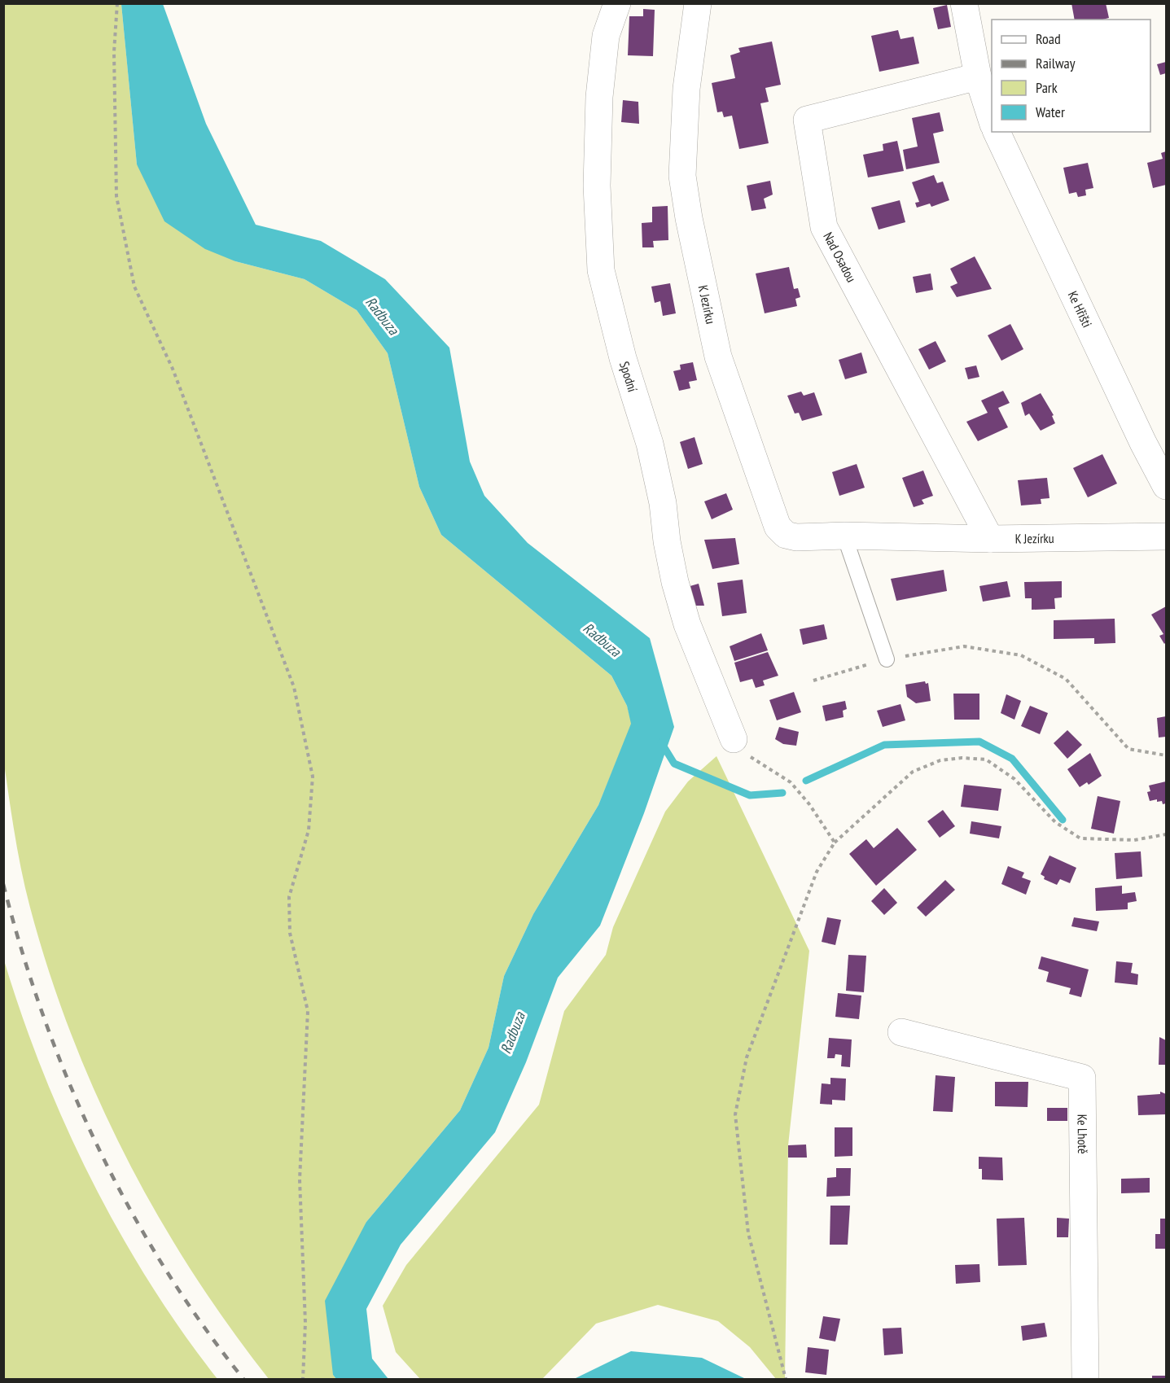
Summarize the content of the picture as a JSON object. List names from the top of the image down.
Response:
{
  "streets": {
    "street": [
      "Nad Osadou",
      "K Jezírku",
      "Ke Hřišti",
      "Spodní",
      "Ke Lhotě"
    ]
  },
  "crossings": [
    ["Nad Osadou", "K Jezírku"]
  ],
  "water": ["Radbuza"],
  "legend": [
    "Road",
    "Railway",
    "Park",
    "Water"
  ]
}
